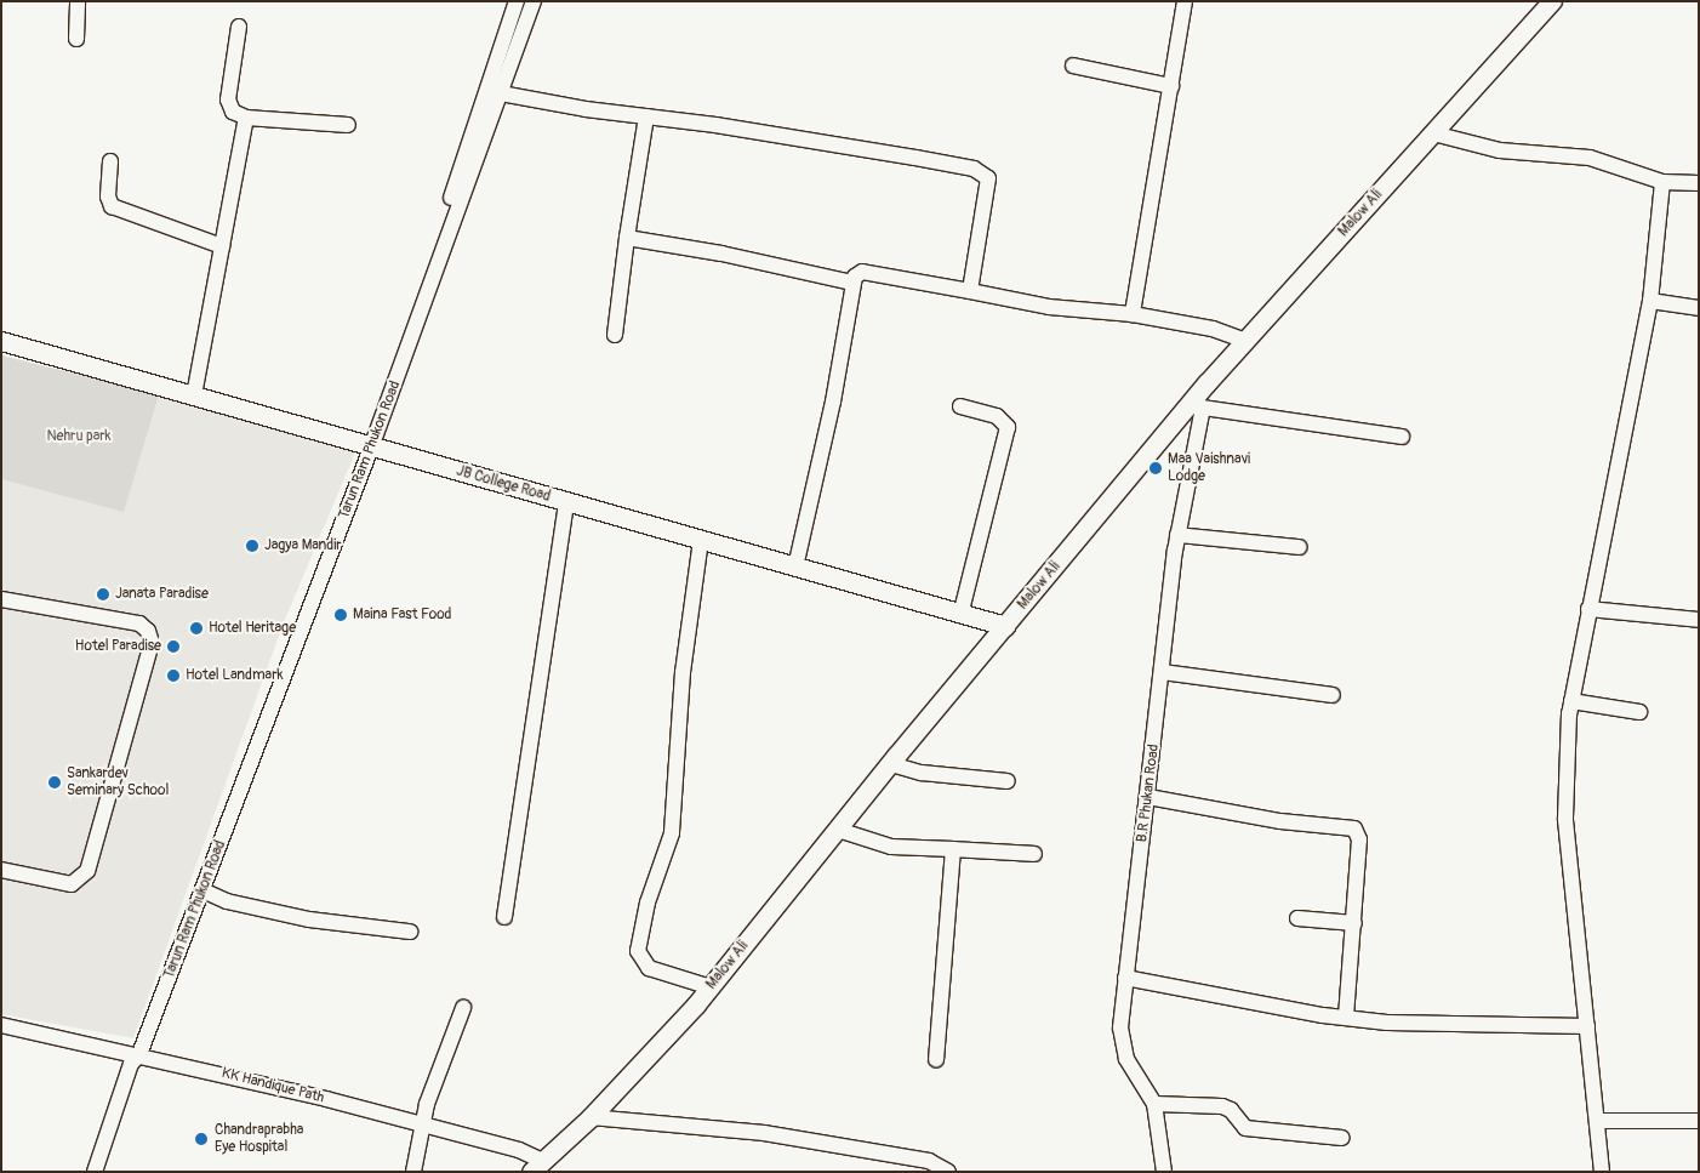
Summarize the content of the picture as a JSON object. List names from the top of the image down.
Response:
{
  "streets": {
    "street": [
      "Malow Ali",
      "Tarun Ram Phukon Road",
      "JB College Road",
      "B.R Phukan Road",
      "KK Handique Path"
    ]
  },
  "crossings": [
    ["Malow Ali", "JB College Road"],
    ["Malow Ali", "B.R Phukan Road"],
    ["Malow Ali", "KK Handique Path"],
    ["Tarun Ram Phukon Road", "JB College Road"],
    ["Tarun Ram Phukon Road", "KK Handique Path"]
  ],
  "parks": ["Nehru park"],
  "places": [
    "Maa Vaishnavi Lodge",
    "Jagya Mandir",
    "Janata Paradise",
    "Maina Fast Food",
    "Hotel Heritage",
    "Hotel Paradise",
    "Hotel Landmark",
    "Sankardev Seminary School",
    "Chandraprabha Eye Hospital"
  ]
}
